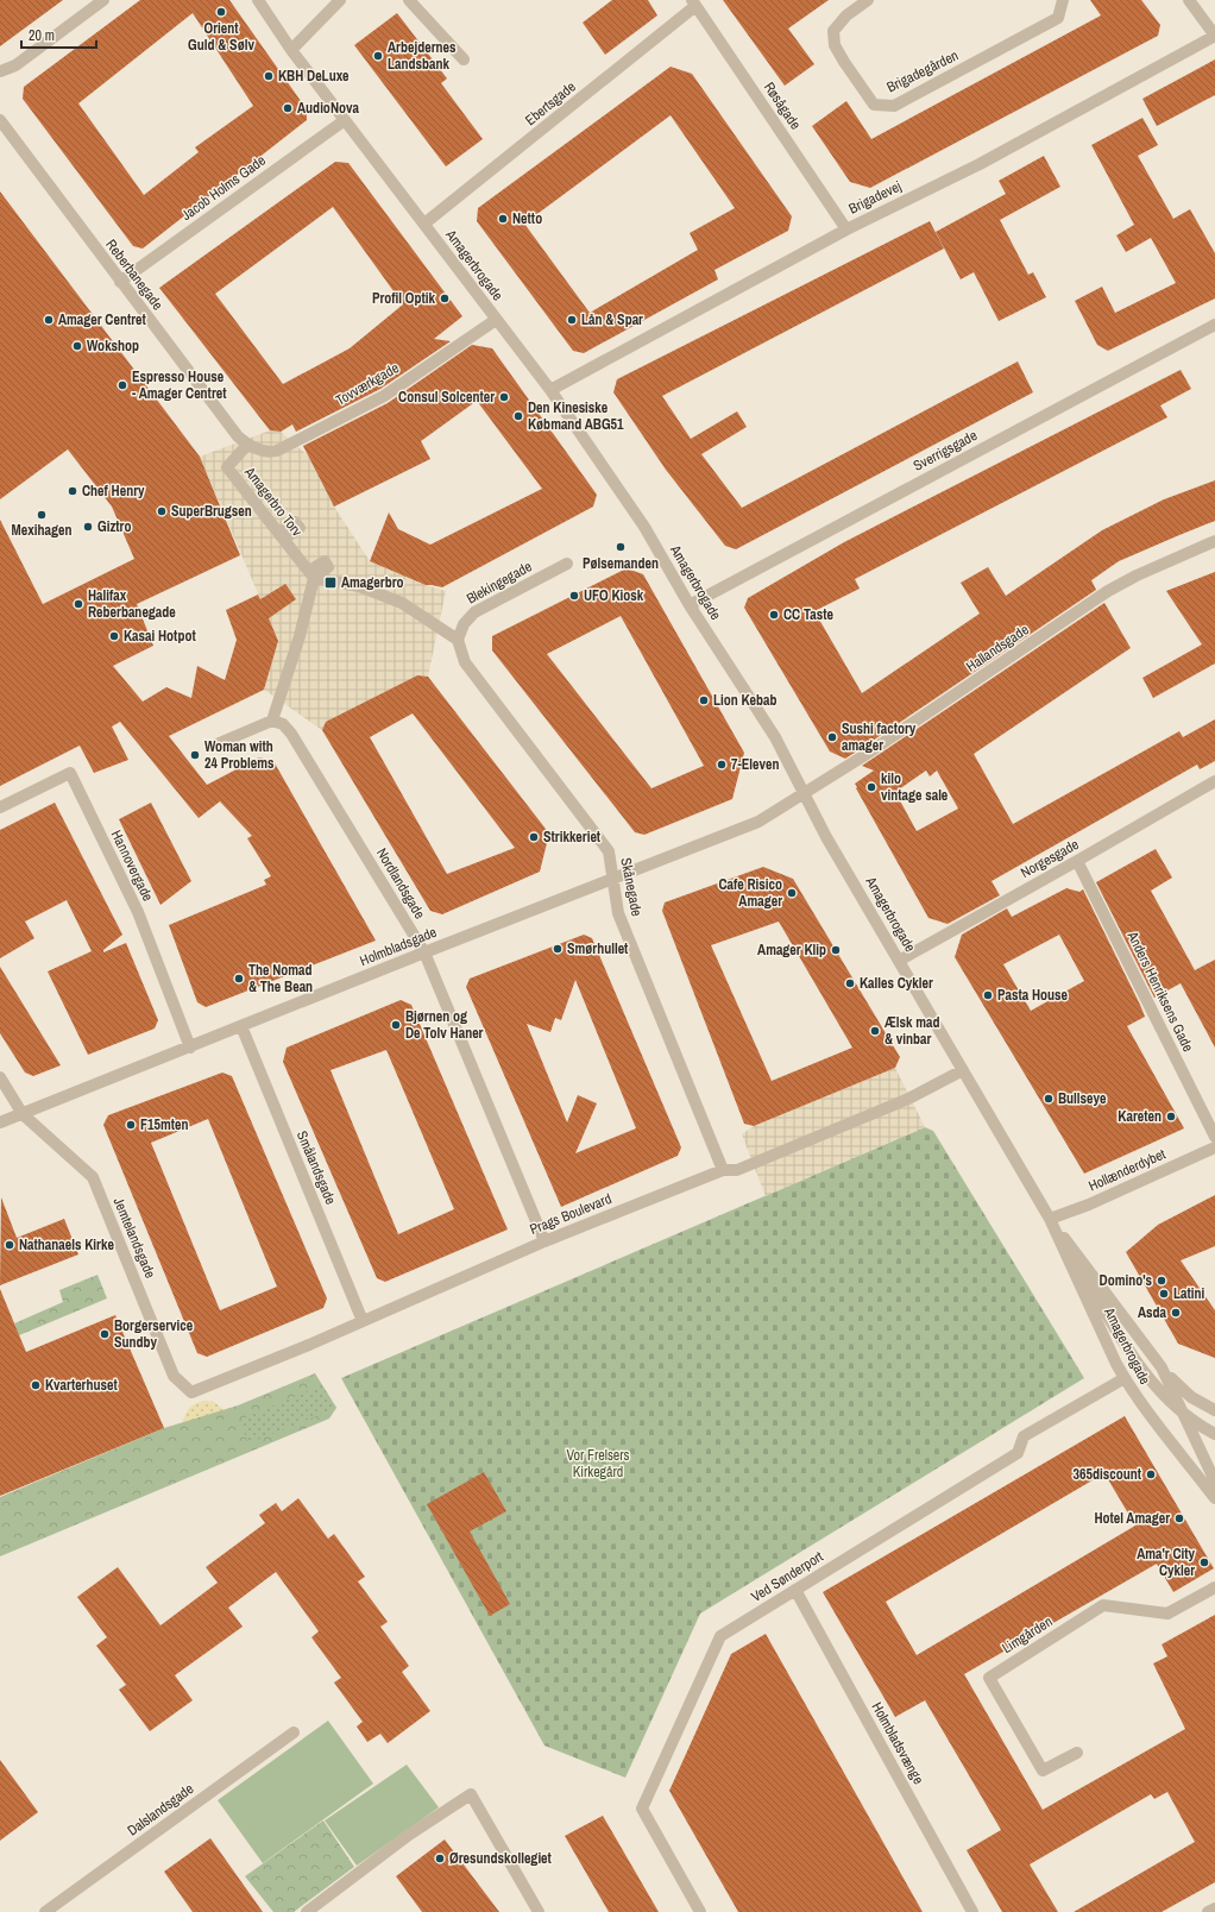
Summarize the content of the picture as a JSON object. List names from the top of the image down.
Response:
{
  "streets": {
    "street": [
      "Brigadegården",
      "Ebertsgade",
      "Røsågade",
      "Jacob Holms Gade",
      "Brigadevej",
      "Amagerbrogade",
      "Reberbanegade",
      "Tovværkgade",
      "Sverrigsgade",
      "Amagerbro Torv",
      "Blekingegade",
      "Hallandsgade",
      "Norgesgade",
      "Hannovergade",
      "Nordlandsgade",
      "Skånegade",
      "Holmbladsgade",
      "Anders Henriksens Gade",
      "Smålandsgade",
      "Hollænderdybet",
      "Prags Boulevard",
      "Jemtelandsgade",
      "Ved Sønderport",
      "Limgården",
      "Holmbladsvænge",
      "Dalslandsgade"
    ]
  },
  "crossings": [
    ["Ebertsgade", "Røsågade"],
    ["Ebertsgade", "Amagerbrogade"],
    ["Røsågade", "Brigadevej"],
    ["Jacob Holms Gade", "Amagerbrogade"],
    ["Jacob Holms Gade", "Reberbanegade"],
    ["Brigadevej", "Amagerbrogade"],
    ["Amagerbrogade", "Tovværkgade"],
    ["Amagerbrogade", "Sverrigsgade"],
    ["Amagerbrogade", "Hallandsgade"],
    ["Amagerbrogade", "Norgesgade"],
    ["Amagerbrogade", "Holmbladsgade"],
    ["Amagerbrogade", "Hollænderdybet"],
    ["Amagerbrogade", "Prags Boulevard"],
    ["Amagerbrogade", "Ved Sønderport"],
    ["Reberbanegade", "Tovværkgade"],
    ["Reberbanegade", "Amagerbro Torv"],
    ["Tovværkgade", "Amagerbro Torv"],
    ["Blekingegade", "Skånegade"],
    ["Hallandsgade", "Holmbladsgade"],
    ["Norgesgade", "Anders Henriksens Gade"],
    ["Hannovergade", "Holmbladsgade"],
    ["Nordlandsgade", "Holmbladsgade"],
    ["Nordlandsgade", "Prags Boulevard"],
    ["Skånegade", "Holmbladsgade"],
    ["Skånegade", "Prags Boulevard"],
    ["Holmbladsgade", "Smålandsgade"],
    ["Holmbladsgade", "Jemtelandsgade"],
    ["Smålandsgade", "Prags Boulevard"],
    ["Prags Boulevard", "Jemtelandsgade"],
    ["Ved Sønderport", "Holmbladsvænge"]
  ],
  "parks": ["Vor Frelsers Kirkegård"],
  "places": {
    "other": [
      "Orient Guld & Sølv",
      "Arbejdernes Landsbank",
      "KBH DeLuxe",
      "AudioNova",
      "Netto",
      "Profil Optik",
      "Amager Centret",
      "Lån & Spar",
      "Wokshop",
      "Espresso House - Amager Centret",
      "Consul Solcenter",
      "Den Kinesiske Købmand ABG51",
      "Chef Henry",
      "SuperBrugsen",
      "Mexihagen",
      "Giztro",
      "Pølsemanden",
      "UFO Kiosk",
      "Halifax Reberbanegade",
      "CC Taste",
      "Kasai Hotpot",
      "Lion Kebab",
      "Sushi factory amager",
      "Woman with 24 Problems",
      "7-Eleven",
      "kilo vintage sale",
      "Strikkeriet",
      "Cafe Risico Amager",
      "Smørhullet",
      "Amager Klip",
      "The Nomad & The Bean",
      "Kalles Cykler",
      "Pasta House",
      "Bjørnen og De Tolv Haner",
      "Ælsk mad & vinbar",
      "Bullseye",
      "Kareten",
      "F15mten",
      "Nathanaels Kirke",
      "Domino's",
      "Latini",
      "Asda",
      "Borgerservice Sundby",
      "Kvarterhuset",
      "365discount",
      "Hotel Amager",
      "Ama'r City Cykler",
      "Øresundskollegiet"
    ],
    "transit": ["Amagerbro"]
  },
  "scale_bar": "20 m"
}
